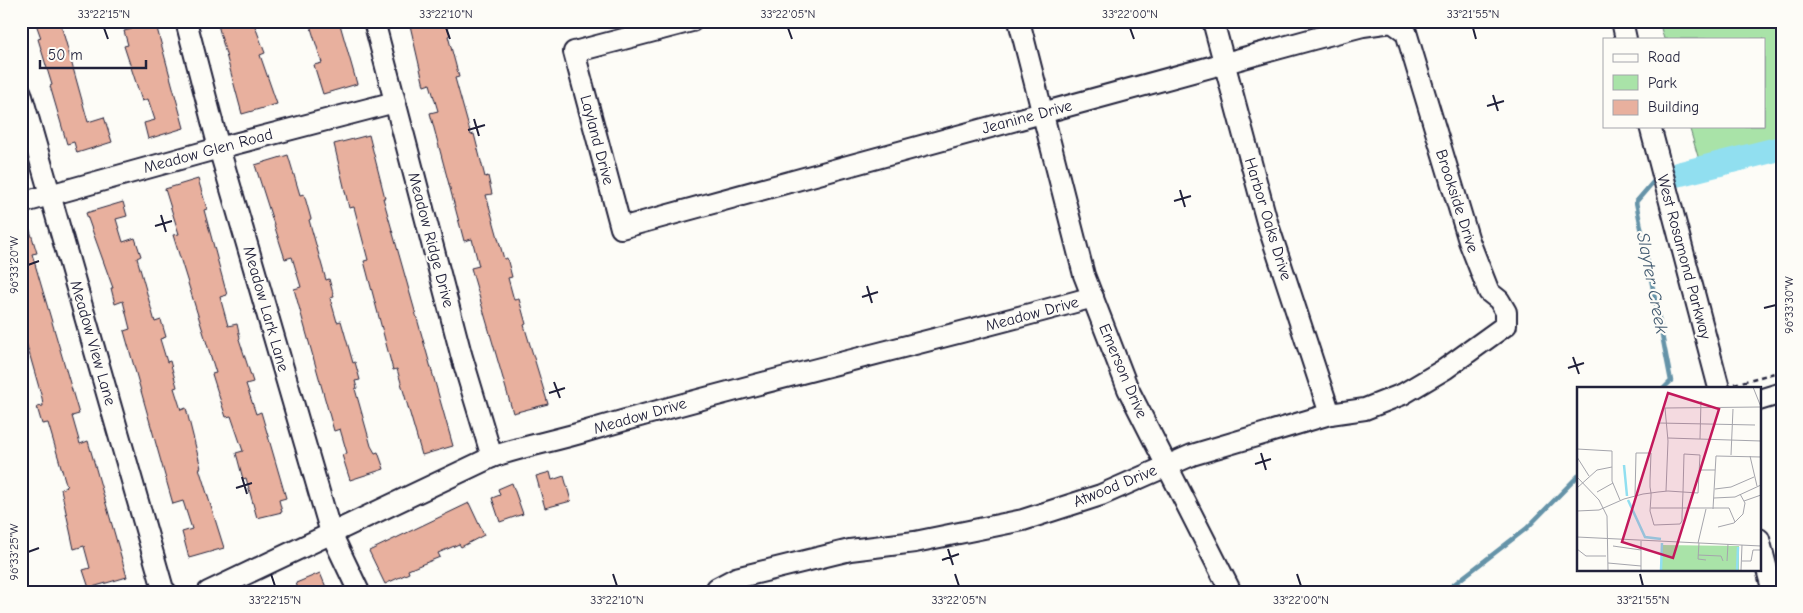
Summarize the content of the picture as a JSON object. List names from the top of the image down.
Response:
{
  "streets": {
    "street": [
      "Jeanine Drive",
      "Layland Drive",
      "Meadow Glen Road",
      "Brookside Drive",
      "Harbor Oaks Drive",
      "Meadow Ridge Drive",
      "West Rosamond Parkway",
      "Meadow Lark Lane",
      "Meadow Drive",
      "Meadow View Lane",
      "Emerson Drive",
      "Atwood Drive"
    ]
  },
  "crossings": [
    ["Jeanine Drive", "Layland Drive"],
    ["Jeanine Drive", "Brookside Drive"],
    ["Jeanine Drive", "Harbor Oaks Drive"],
    ["Jeanine Drive", "Emerson Drive"],
    ["Meadow Glen Road", "Meadow Ridge Drive"],
    ["Meadow Glen Road", "Meadow Lark Lane"],
    ["Meadow Glen Road", "Meadow View Lane"],
    ["Brookside Drive", "Atwood Drive"],
    ["Harbor Oaks Drive", "Atwood Drive"],
    ["Meadow Ridge Drive", "Meadow Drive"],
    ["Meadow Lark Lane", "Meadow Drive"],
    ["Meadow Drive", "Emerson Drive"],
    ["Emerson Drive", "Atwood Drive"]
  ],
  "water": ["Slayter Creek"],
  "legend": ["Road", "Park", "Building"],
  "scale_bar": "50 m",
  "coordinates": [
    "33°22'15\"N",
    "33°22'10\"N",
    "33°22'05\"N",
    "33°22'00\"N",
    "33°21'55\"N",
    "96°33'20\"W",
    "96°33'30\"W",
    "96°33'25\"W"
  ]
}
